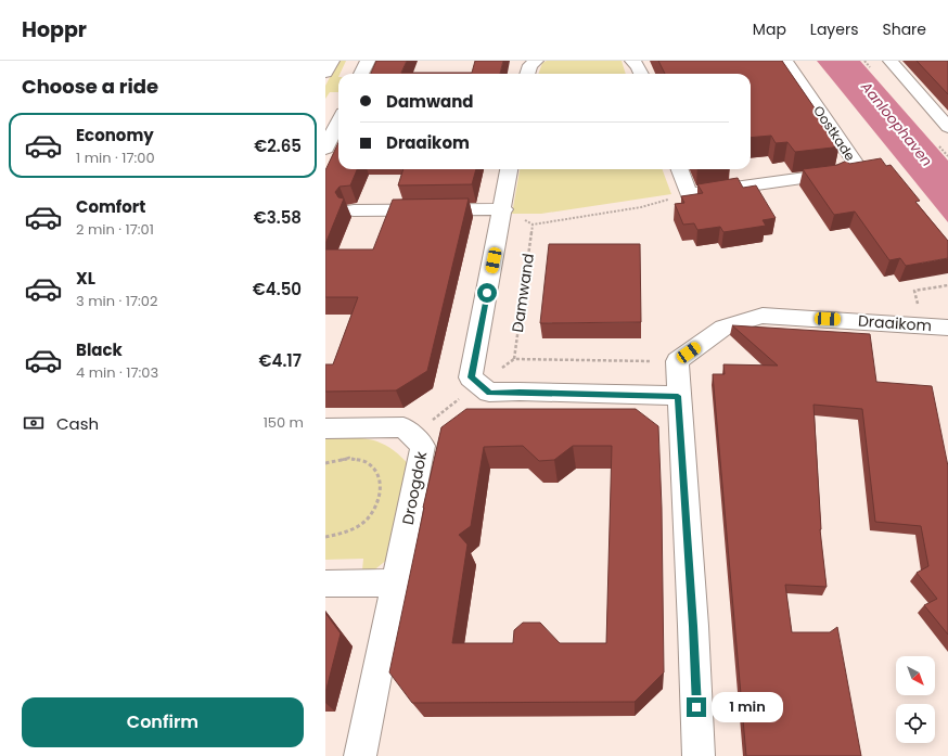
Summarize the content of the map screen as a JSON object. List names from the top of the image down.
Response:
{
  "streets": {
    "street": ["Oostkade", "Draaikom", "Droogdok"],
    "path": ["Damwand"]
  },
  "crossings": [
    ["Oostkade", "Damwand"],
    ["Damwand", "Draaikom"]
  ],
  "water": ["Aanloophaven"],
  "north": "bottom right",
  "page": {
    "header": "Hoppr",
    "nav": ["Map", "Layers", "Share"],
    "heading": "Choose a ride",
    "banner": ["Damwand", "Draaikom"],
    "list": [
      {
        "name": "Economy",
        "note": "1 min · 17:00",
        "value": "€2.65"
      },
      {
        "name": "Comfort",
        "note": "2 min · 17:01",
        "value": "€3.58"
      },
      {
        "name": "XL",
        "note": "3 min · 17:02",
        "value": "€4.50"
      },
      {
        "name": "Black",
        "note": "4 min · 17:03",
        "value": "€4.17"
      }
    ],
    "pay": ["Cash", "150 m"],
    "buttons": "Confirm",
    "bubble": "1 min"
  }
}
